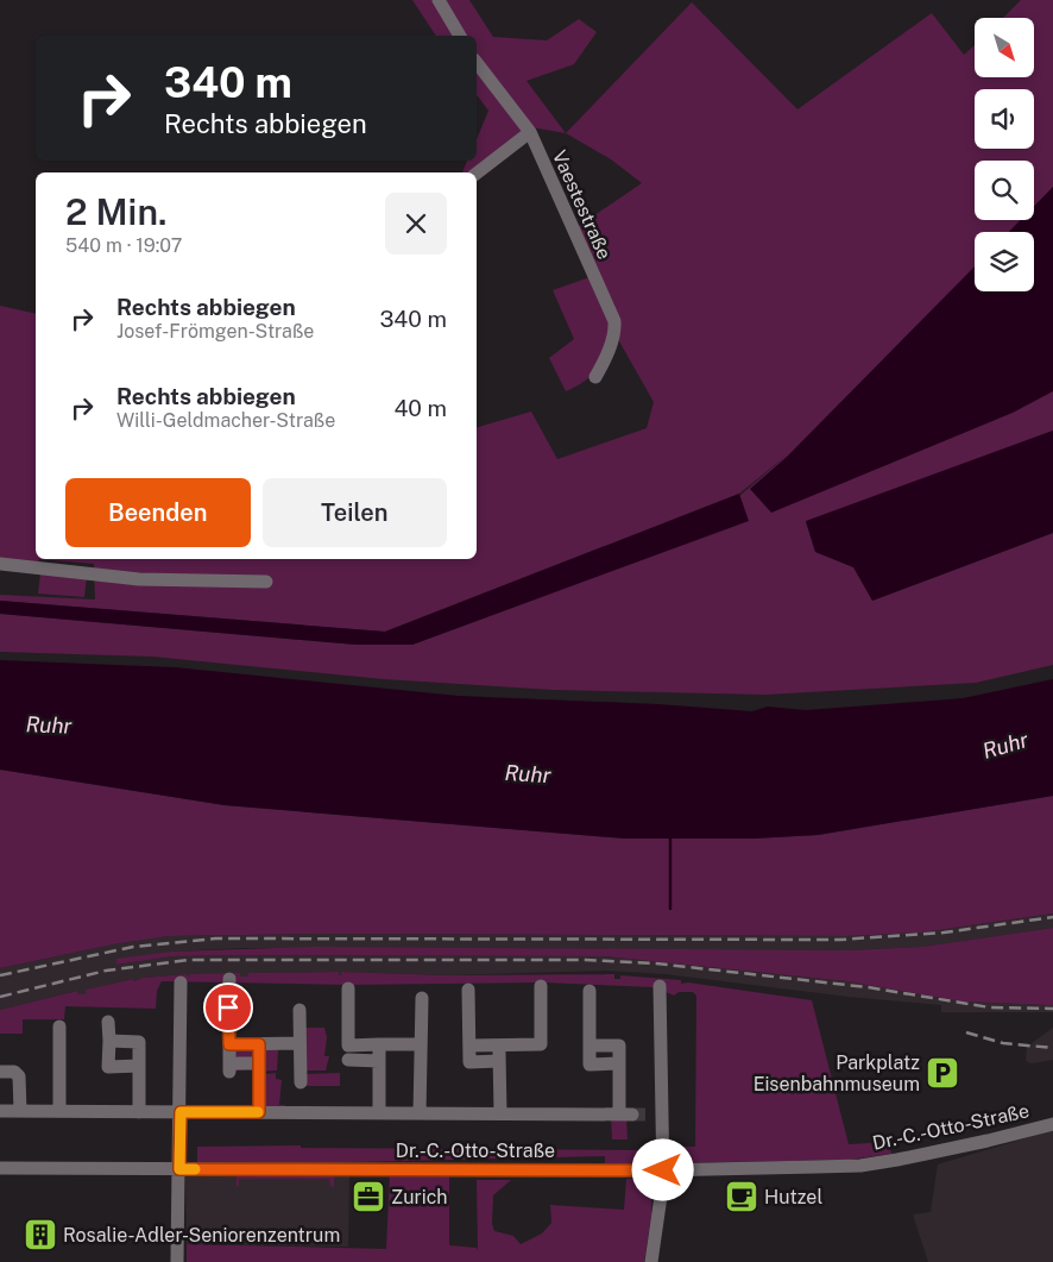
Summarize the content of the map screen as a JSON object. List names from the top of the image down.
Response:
{
  "streets": {
    "street": ["Vaestestraße", "Dr.-C.-Otto-Straße"]
  },
  "water": ["Ruhr"],
  "places": {
    "parking": ["Parkplatz Eisenbahnmuseum"],
    "office": ["Zurich"],
    "cafe": ["Hutzel"],
    "building": ["Rosalie-Adler-Seniorenzentrum"]
  },
  "north": "bottom right",
  "page": {
    "turn": ["340 m", "Rechts abbiegen"],
    "heading": ["2 Min.", "540 m · 19:07"],
    "list": [
      {
        "name": "Rechts abbiegen",
        "note": "Josef-Frömgen-Straße",
        "value": "340 m"
      },
      {
        "name": "Rechts abbiegen",
        "note": "Willi-Geldmacher-Straße",
        "value": "40 m"
      }
    ],
    "buttons": ["Beenden", "Teilen"]
  }
}
